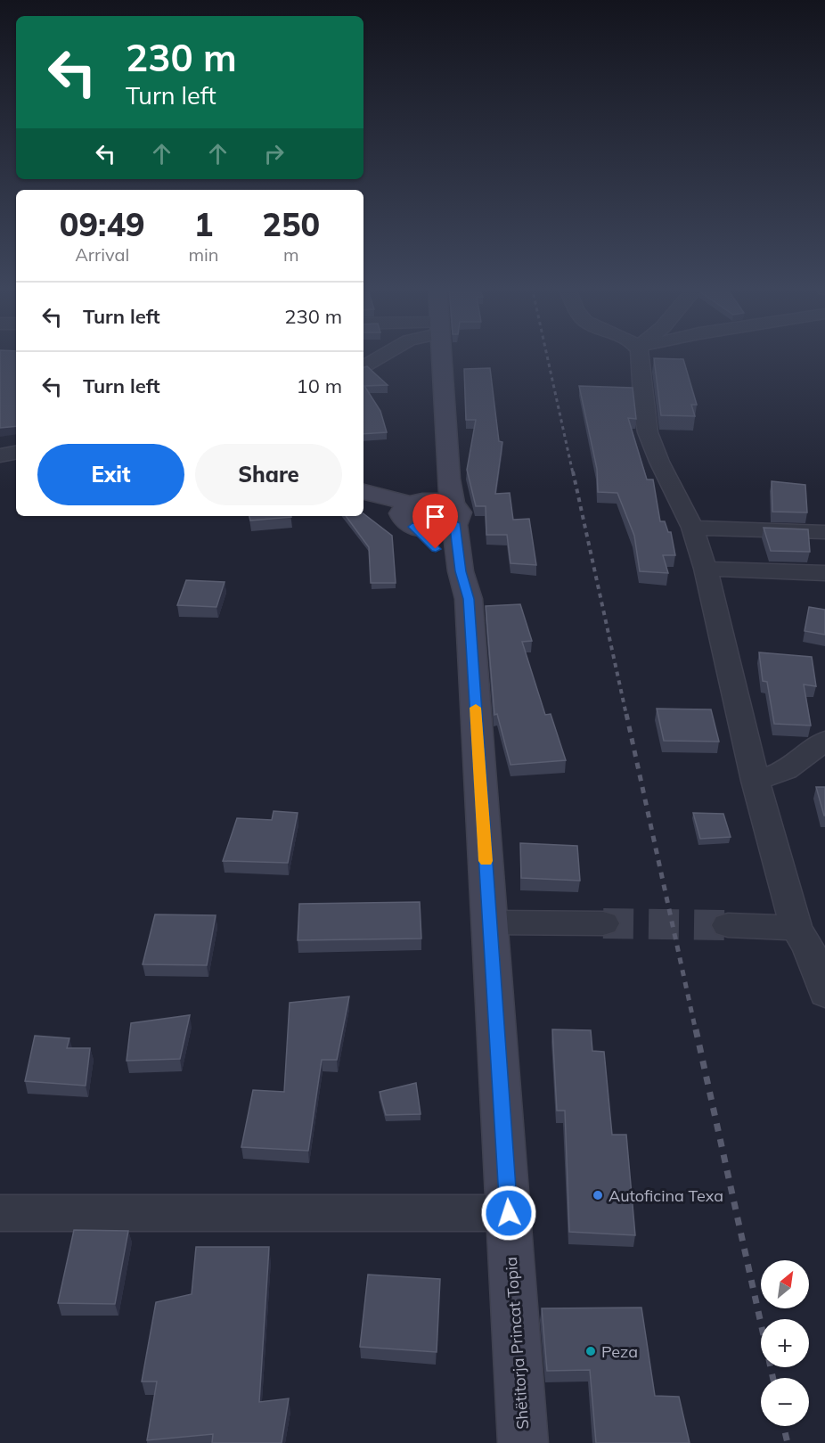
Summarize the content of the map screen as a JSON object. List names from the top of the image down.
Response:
{
  "streets": {
    "main road": ["Shëtitorja Princat Topia"]
  },
  "places": ["Autoficina Texa", "Peza"],
  "north": "top right",
  "page": {
    "turn": ["230 m", "Turn left"],
    "eta": [
      "09:49",
      "Arrival",
      "1",
      "min",
      "250",
      "m"
    ],
    "list": [
      {
        "name": "Turn left",
        "value": "230 m"
      },
      {
        "name": "Turn left",
        "value": "10 m"
      }
    ],
    "buttons": ["Exit", "Share"],
    "map_buttons": ["+", "−"]
  }
}
